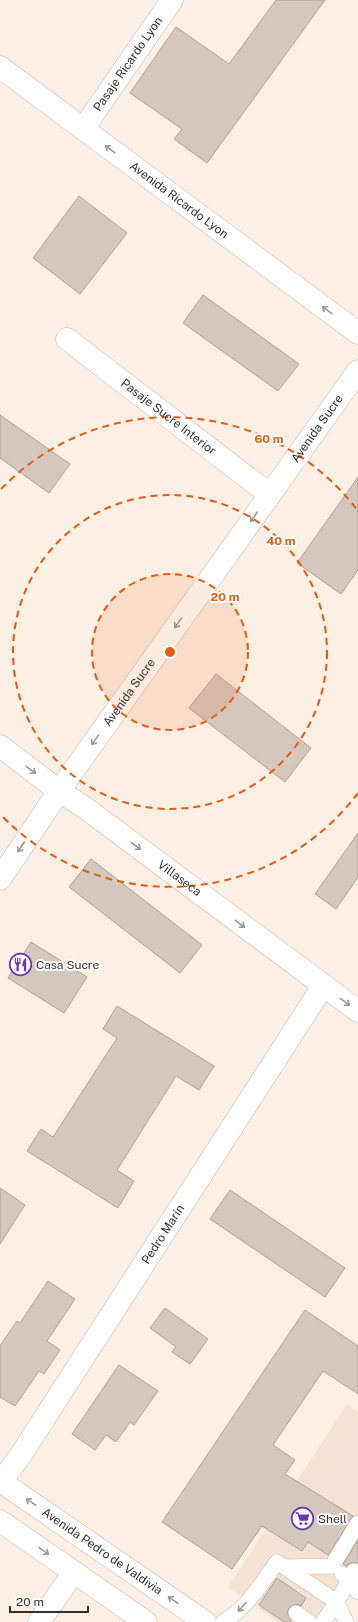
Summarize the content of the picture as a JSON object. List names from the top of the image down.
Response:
{
  "streets": {
    "street": [
      "Pasaje Ricardo Lyon",
      "Avenida Ricardo Lyon",
      "Pasaje Sucre Interior",
      "Avenida Sucre",
      "Villaseca",
      "Pedro Marín",
      "Avenida Pedro de Valdivia"
    ]
  },
  "crossings": [
    ["Pasaje Ricardo Lyon", "Avenida Ricardo Lyon"],
    ["Pasaje Sucre Interior", "Avenida Sucre"],
    ["Avenida Sucre", "Villaseca"],
    ["Villaseca", "Pedro Marín"],
    ["Pedro Marín", "Avenida Pedro de Valdivia"]
  ],
  "one_way": ["Avenida Ricardo Lyon", "Avenida Sucre", "Villaseca"],
  "places": {
    "restaurant": ["Casa Sucre"],
    "supermarket": ["Shell"]
  },
  "scale_bar": "20 m",
  "rings": ["60 m", "40 m", "20 m"]
}
